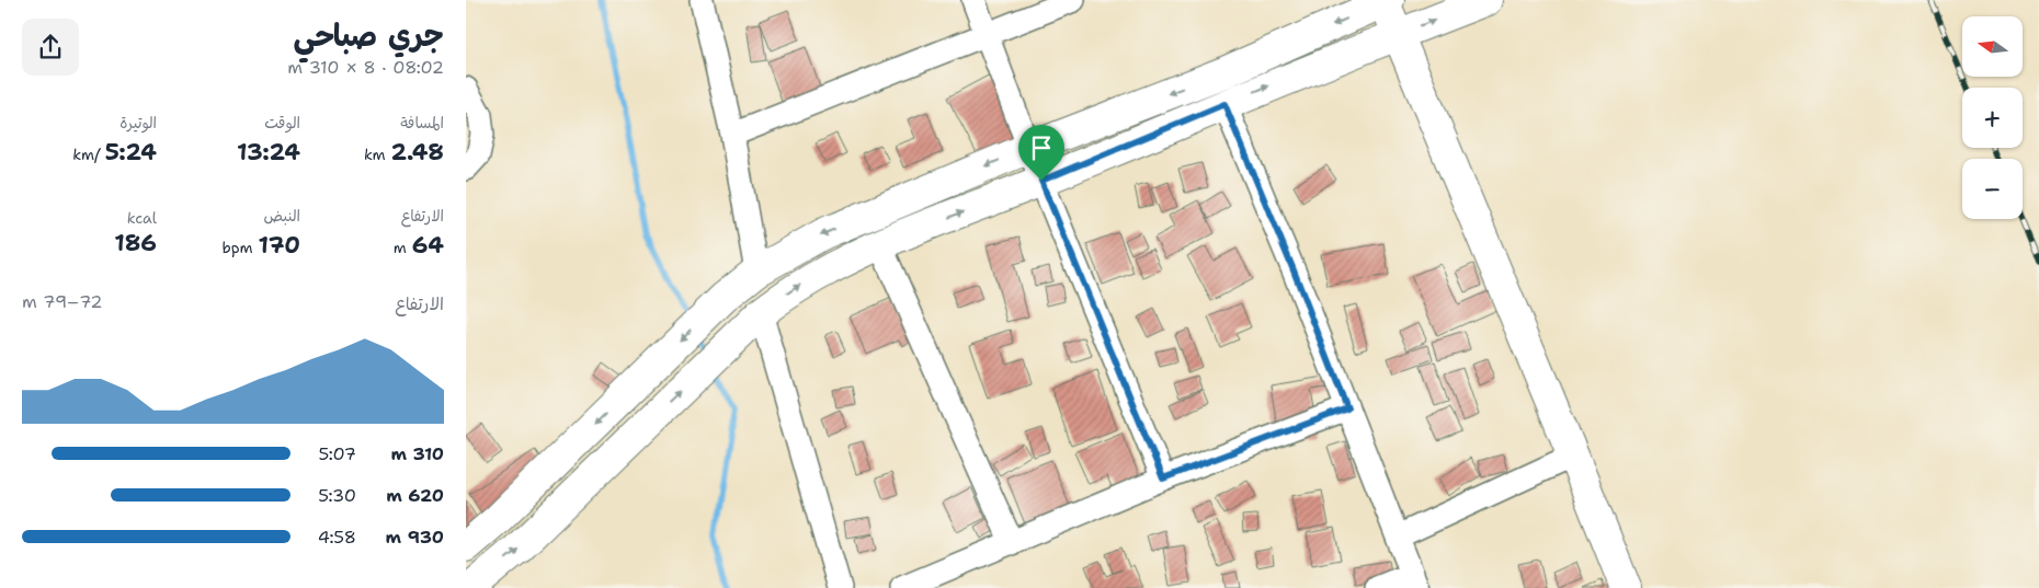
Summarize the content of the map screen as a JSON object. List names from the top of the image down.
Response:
{
  "north": "left",
  "page": {
    "heading": ["جري صباحي", "08:02 · 8 × 310 m"],
    "map_buttons": ["+", "−"],
    "stats": [
      ["المسافة", "2.48 km"],
      ["الوقت", "13:24"],
      ["الوتيرة", "5:24 /km"],
      ["الارتفاع", "64 m"],
      ["النبض", "170 bpm"],
      ["kcal", "186"]
    ],
    "chart": ["الارتفاع", "72–79 m"],
    "list": [
      {
        "name": "310 m",
        "note": "5:07"
      },
      {
        "name": "620 m",
        "note": "5:30"
      },
      {
        "name": "930 m",
        "note": "4:58"
      }
    ]
  }
}
